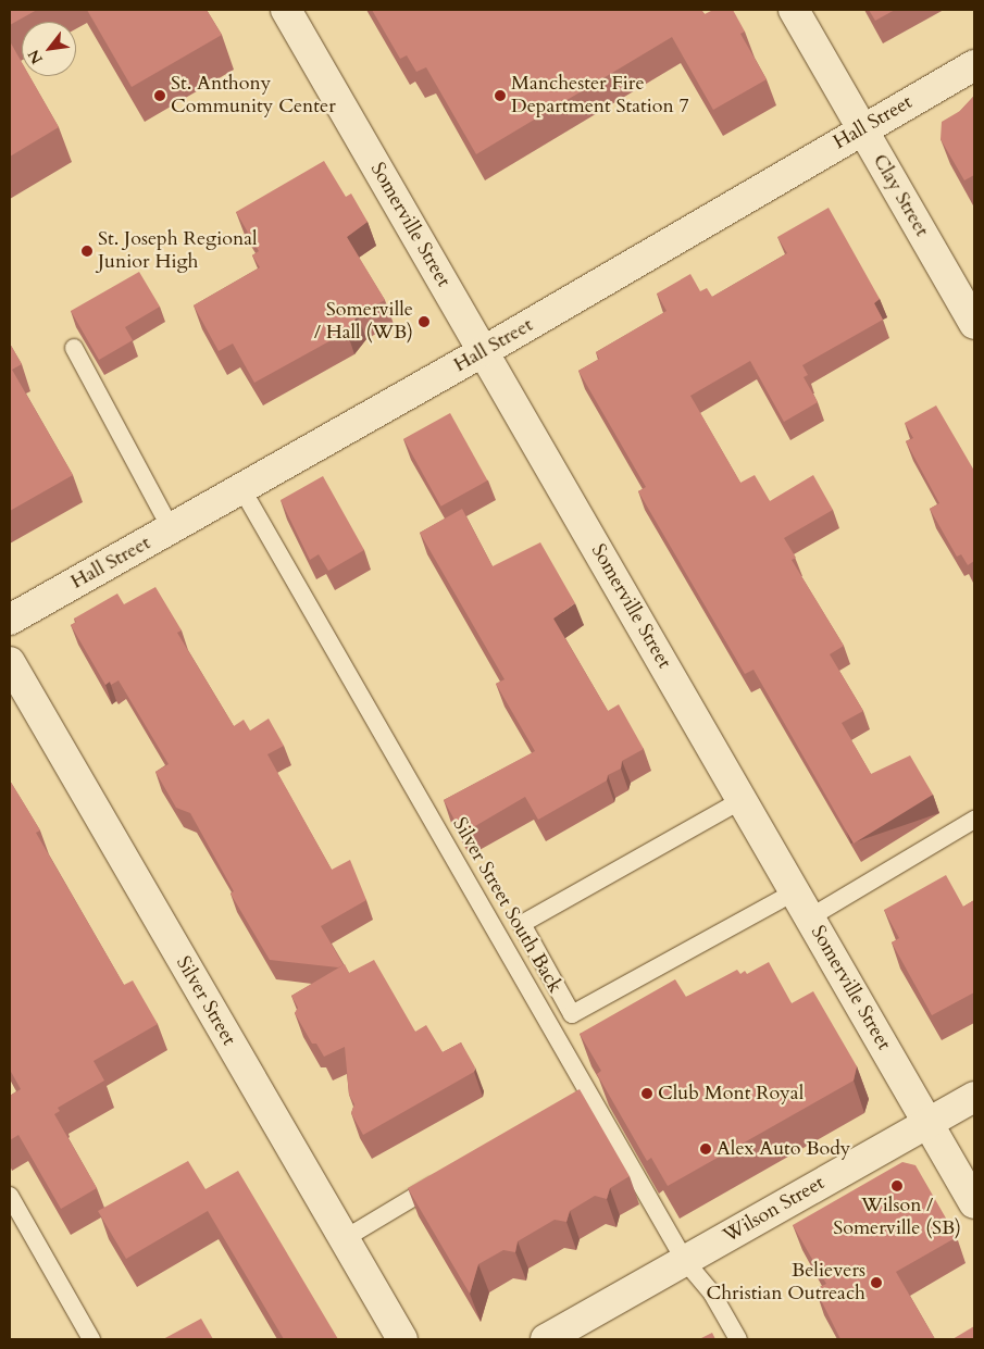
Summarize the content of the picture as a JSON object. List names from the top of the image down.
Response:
{
  "streets": {
    "street": [
      "Hall Street",
      "Clay Street",
      "Somerville Street",
      "Silver Street",
      "Wilson Street"
    ],
    "lane": ["Silver Street South Back"]
  },
  "crossings": [
    ["Hall Street", "Clay Street"],
    ["Hall Street", "Somerville Street"],
    ["Hall Street", "Silver Street South Back"],
    ["Somerville Street", "Wilson Street"],
    ["Silver Street South Back", "Wilson Street"]
  ],
  "places": [
    "St. Anthony Community Center",
    "Manchester Fire Department Station 7",
    "St. Joseph Regional Junior High",
    "Somerville / Hall (WB)",
    "Club Mont Royal",
    "Alex Auto Body",
    "Wilson / Somerville (SB)",
    "Believers Christian Outreach"
  ],
  "north": "bottom left"
}
